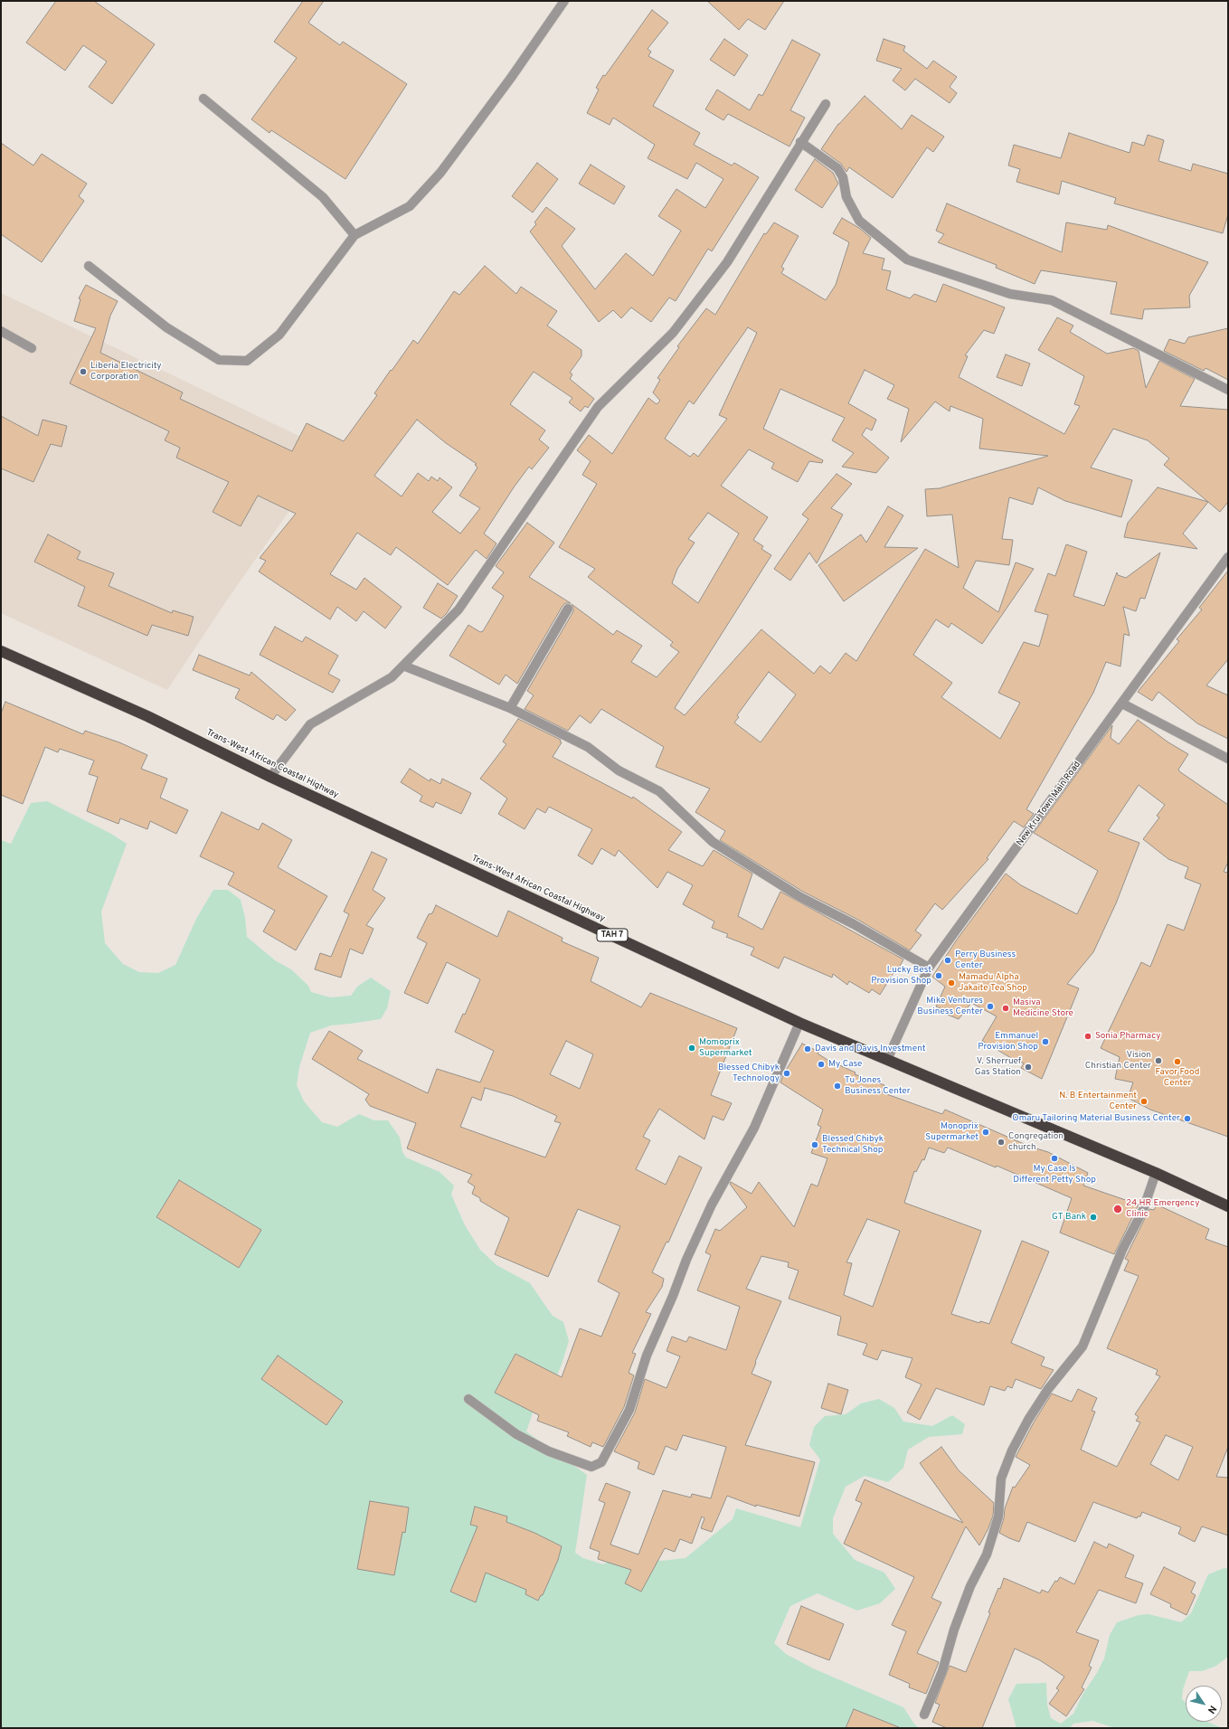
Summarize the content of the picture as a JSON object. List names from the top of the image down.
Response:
{
  "streets": {
    "highway": ["Trans-West African Coastal Highway", "TAH 7"],
    "street": ["New Kru Town Main Road"]
  },
  "crossings": [
    ["Trans-West African Coastal Highway", "New Kru Town Main Road"]
  ],
  "places": [
    "Liberia Electricity Corporation",
    "Perry Business Center",
    "Lucky Best Provision Shop",
    "Mamadu Alpha Jakaite Tea Shop",
    "Mike Ventures Business Center",
    "Masiva Medicine Store",
    "Sonia Pharmacy",
    "Emmanuel Provision Shop",
    "Momoprix Supermarket",
    "Davis and Davis Investment",
    "Vision Christian Center",
    "Favor Food Center",
    "My Case",
    "V. Sherruef Gas Station",
    "Blessed Chibyk Technology",
    "Tu Jones Business Center",
    "N. B Entertainment Center",
    "Omaru Tailoring Material Business Center",
    "Monoprix Supermarket",
    "Congregation church",
    "Blessed Chibyk Technical Shop",
    "My Case Is Different Petty Shop",
    "24 HR Emergency Clinic",
    "GT Bank"
  ],
  "north": "bottom right"
}
